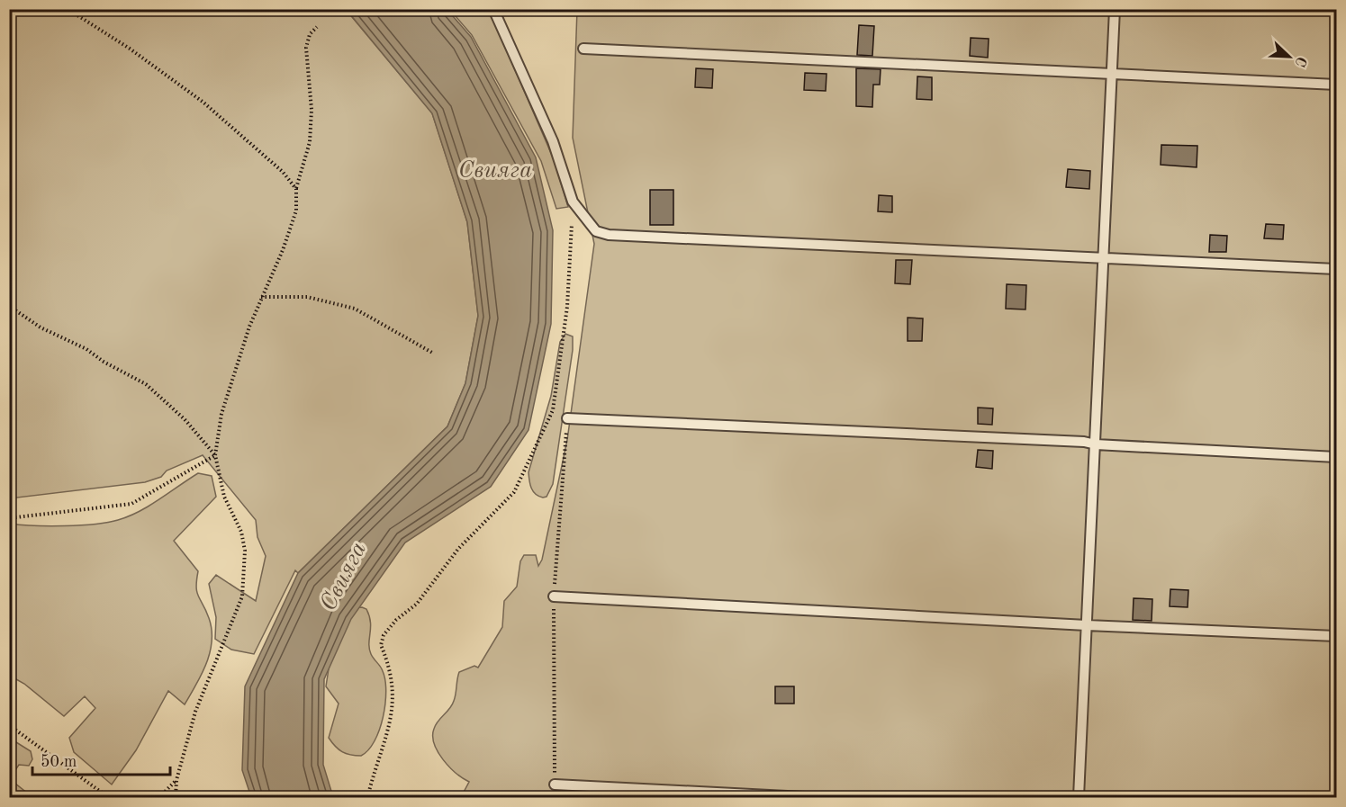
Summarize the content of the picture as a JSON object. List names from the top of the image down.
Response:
{
  "water": ["Свияга"],
  "scale_bar": "50 m",
  "north": "bottom right"
}
